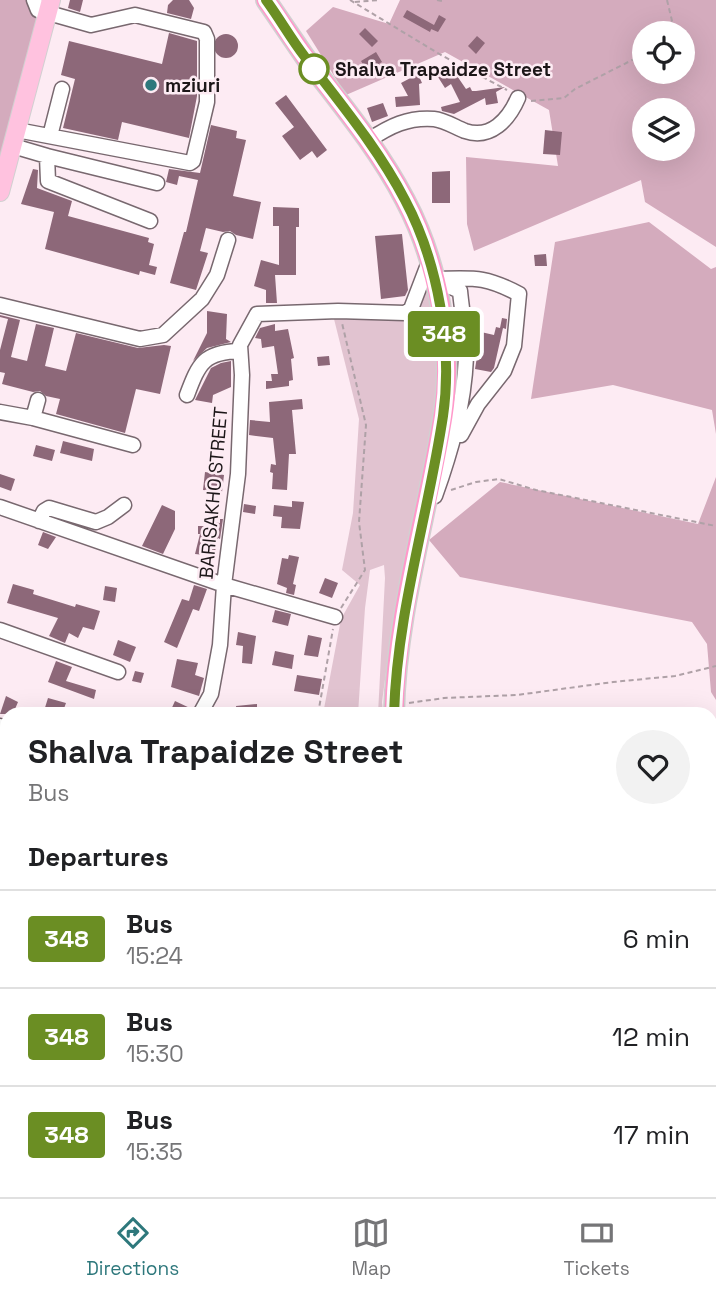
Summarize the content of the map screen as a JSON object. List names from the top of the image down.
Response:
{
  "streets": {
    "street": ["BARISAKHO STREET"]
  },
  "places": ["Shalva Trapaidze Street", "mziuri"],
  "lines": ["bus line 348"],
  "page": {
    "on_map": "348",
    "heading": [
      ["Shalva Trapaidze Street", "Bus"],
      "Departures"
    ],
    "list": [
      {
        "mark": "348",
        "name": "Bus",
        "note": "15:24",
        "value": "6 min"
      },
      {
        "mark": "348",
        "name": "Bus",
        "note": "15:30",
        "value": "12 min"
      },
      {
        "mark": "348",
        "name": "Bus",
        "note": "15:35",
        "value": "17 min"
      }
    ],
    "tabs": ["Directions", "Map", "Tickets"]
  }
}
